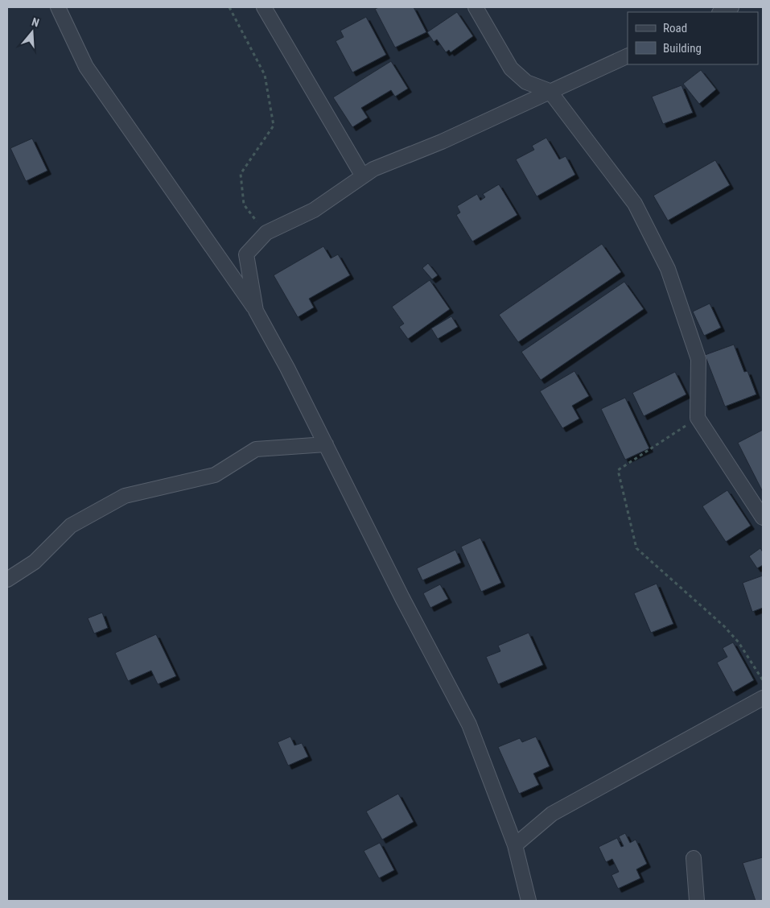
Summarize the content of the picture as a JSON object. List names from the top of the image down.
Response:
{
  "legend": ["Road", "Building"],
  "north": "top"
}
